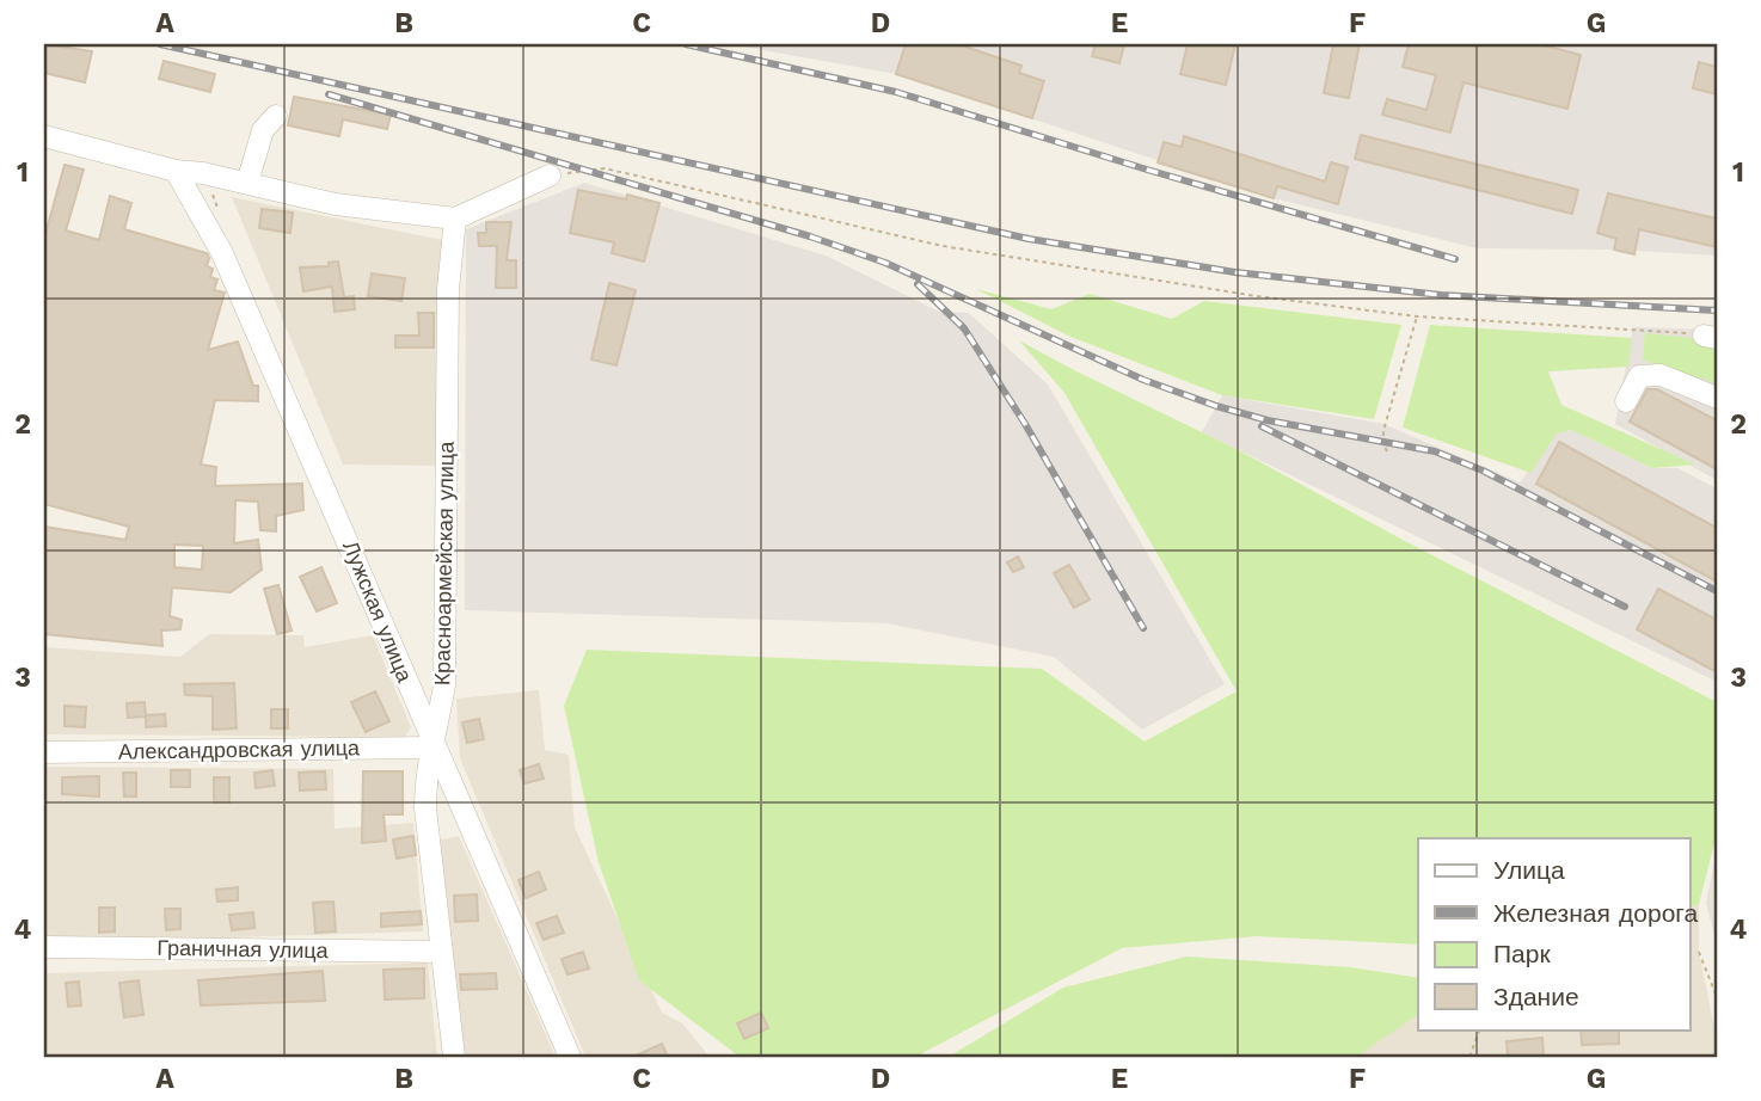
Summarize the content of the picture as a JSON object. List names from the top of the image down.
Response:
{
  "streets": {
    "street": [
      "Красноармейская улица",
      "Лужская улица",
      "Александровская улица",
      "Граничная улица"
    ]
  },
  "crossings": [
    ["Красноармейская улица", "Лужская улица"],
    ["Красноармейская улица", "Александровская улица"],
    ["Красноармейская улица", "Граничная улица"],
    ["Лужская улица", "Александровская улица"]
  ],
  "legend": [
    "Улица",
    "Железная дорога",
    "Парк",
    "Здание"
  ],
  "grid": {
    "columns": [
      "A",
      "B",
      "C",
      "D",
      "E",
      "F",
      "G"
    ],
    "rows": [
      "1",
      "2",
      "3",
      "4"
    ]
  }
}
